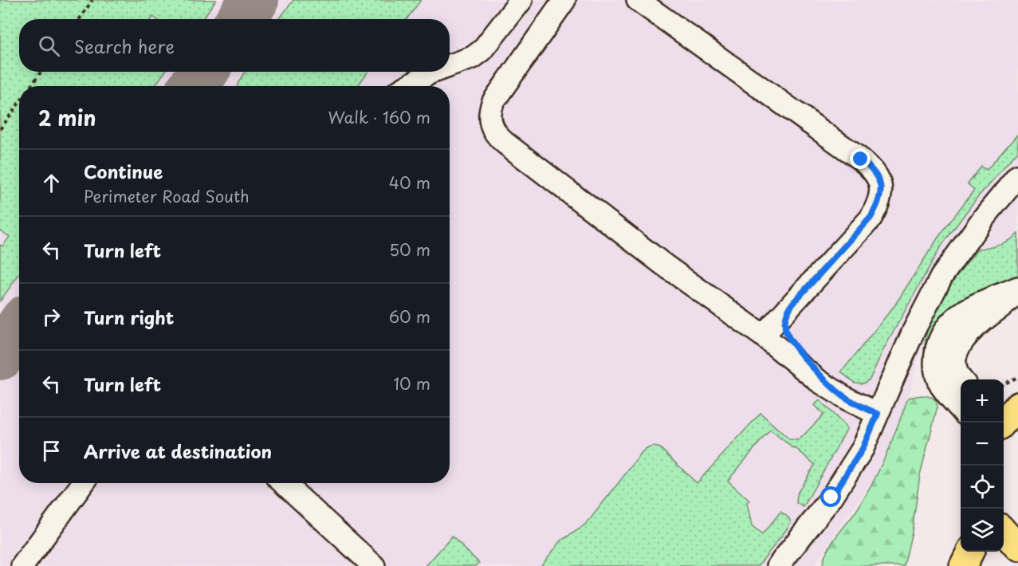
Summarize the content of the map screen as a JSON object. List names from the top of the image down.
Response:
{
  "page": {
    "search": "Search here",
    "heading": ["2 min", "Walk · 160 m"],
    "list": [
      ["Continue", "Perimeter Road South", "40 m"],
      ["Turn left", "50 m"],
      ["Turn right", "60 m"],
      ["Turn left", "10 m"],
      "Arrive at destination"
    ],
    "map_buttons": ["+", "−"]
  }
}
